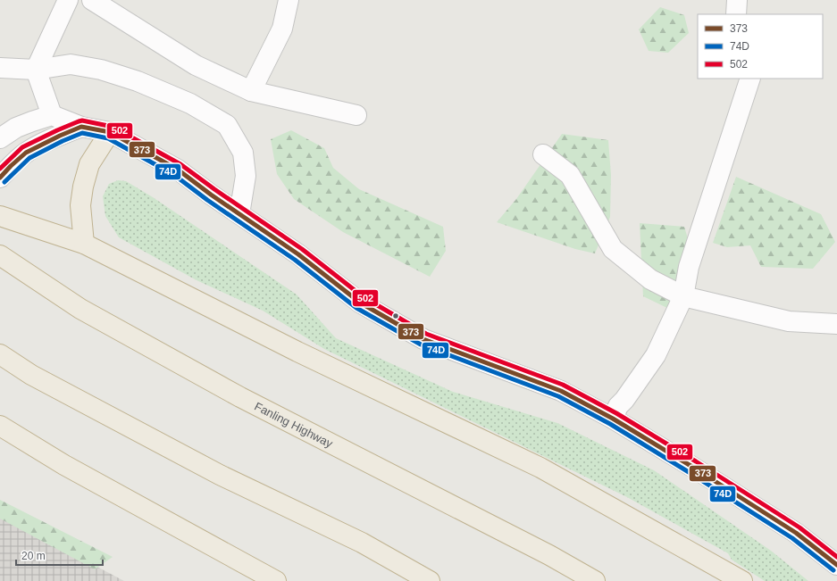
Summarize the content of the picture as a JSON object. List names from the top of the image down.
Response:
{
  "streets": {
    "highway": ["Fanling Highway"]
  },
  "lines": ["transit line 502", "transit line 373", "transit line 74D"],
  "legend": ["373", "74D", "502"],
  "scale_bar": "20 m"
}
